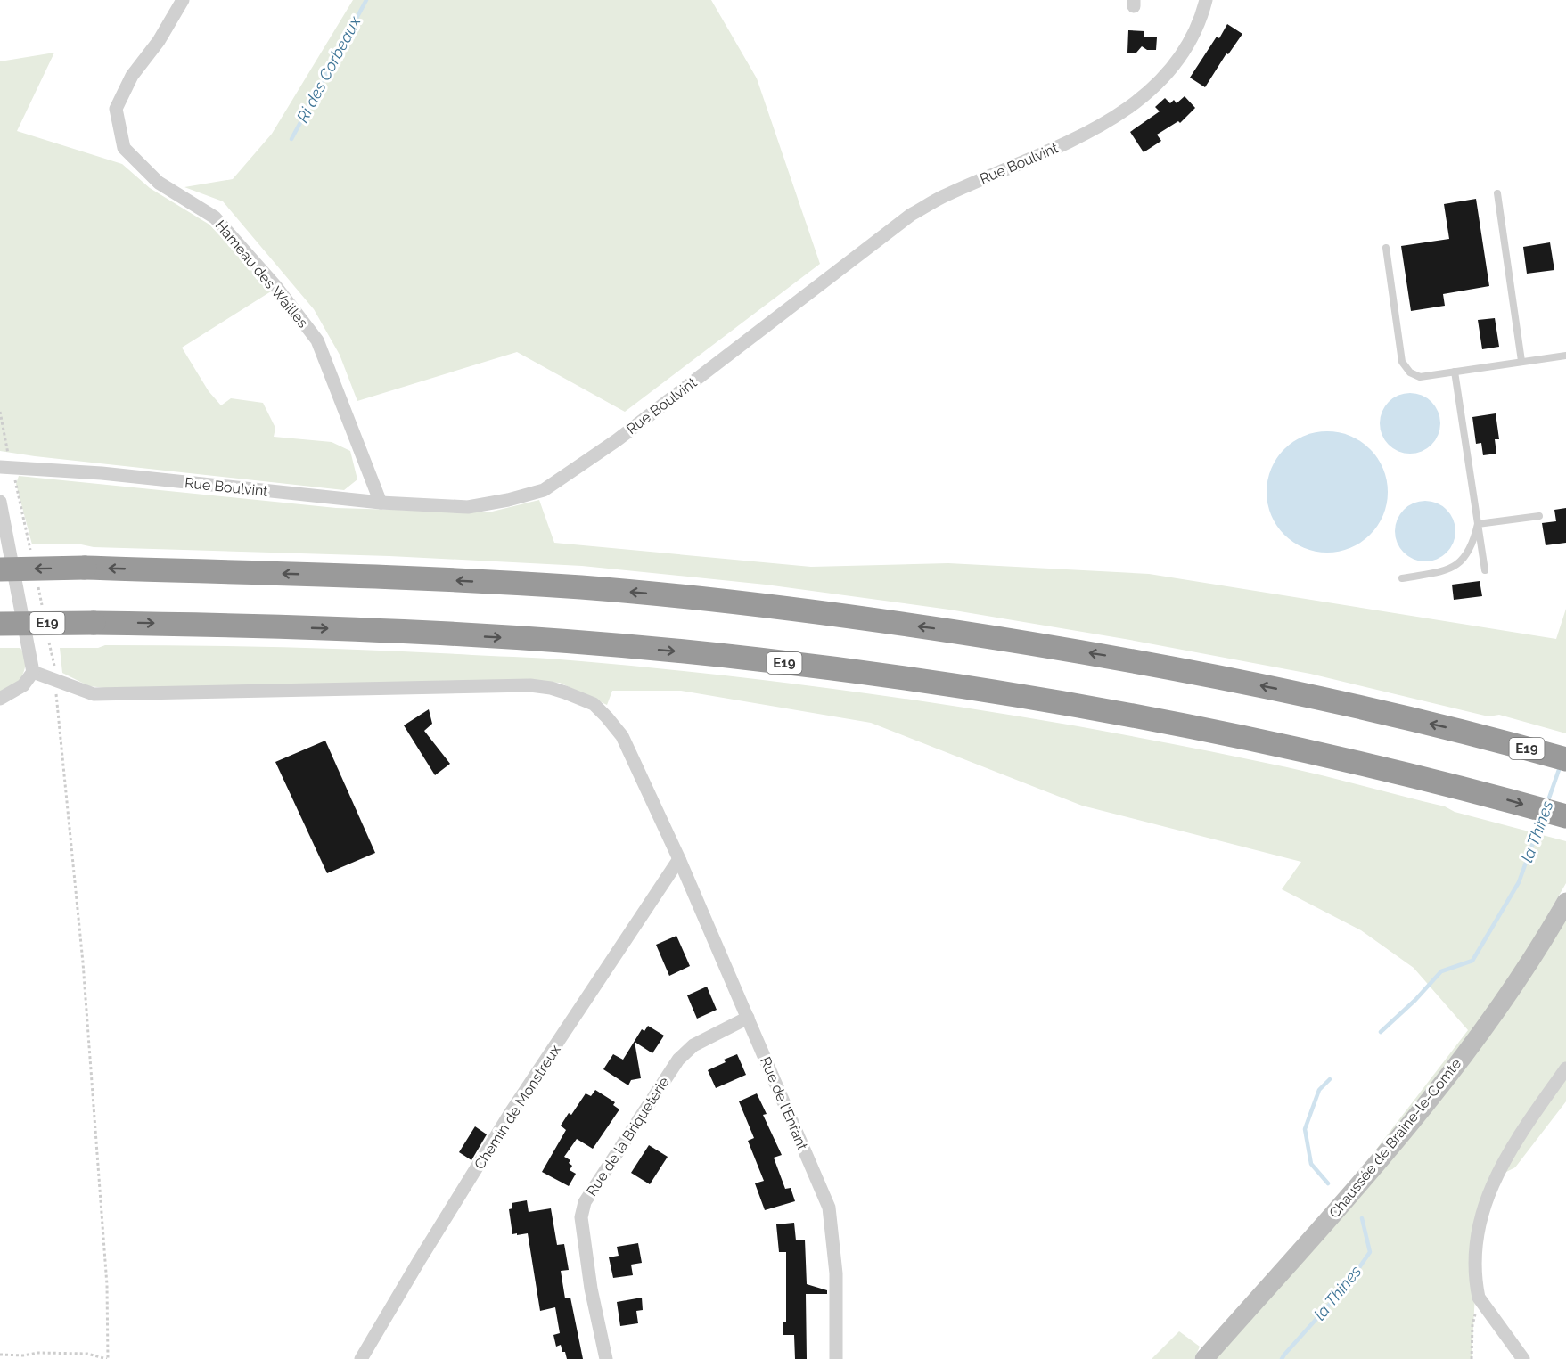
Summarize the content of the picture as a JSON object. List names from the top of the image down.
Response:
{
  "streets": {
    "highway": ["E19"],
    "main road": ["Chaussée de Braine-le-Comte"],
    "street": [
      "Rue Boulvint",
      "Hameau des Wailles",
      "Rue de l'Enfant",
      "Chemin de Monstreux",
      "Rue de la Briqueterie"
    ]
  },
  "crossings": [
    ["Rue Boulvint", "Hameau des Wailles"],
    ["Rue de l'Enfant", "Chemin de Monstreux"],
    ["Rue de l'Enfant", "Rue de la Briqueterie"]
  ],
  "water": ["Ri des Corbeaux", "la Thines"]
}
